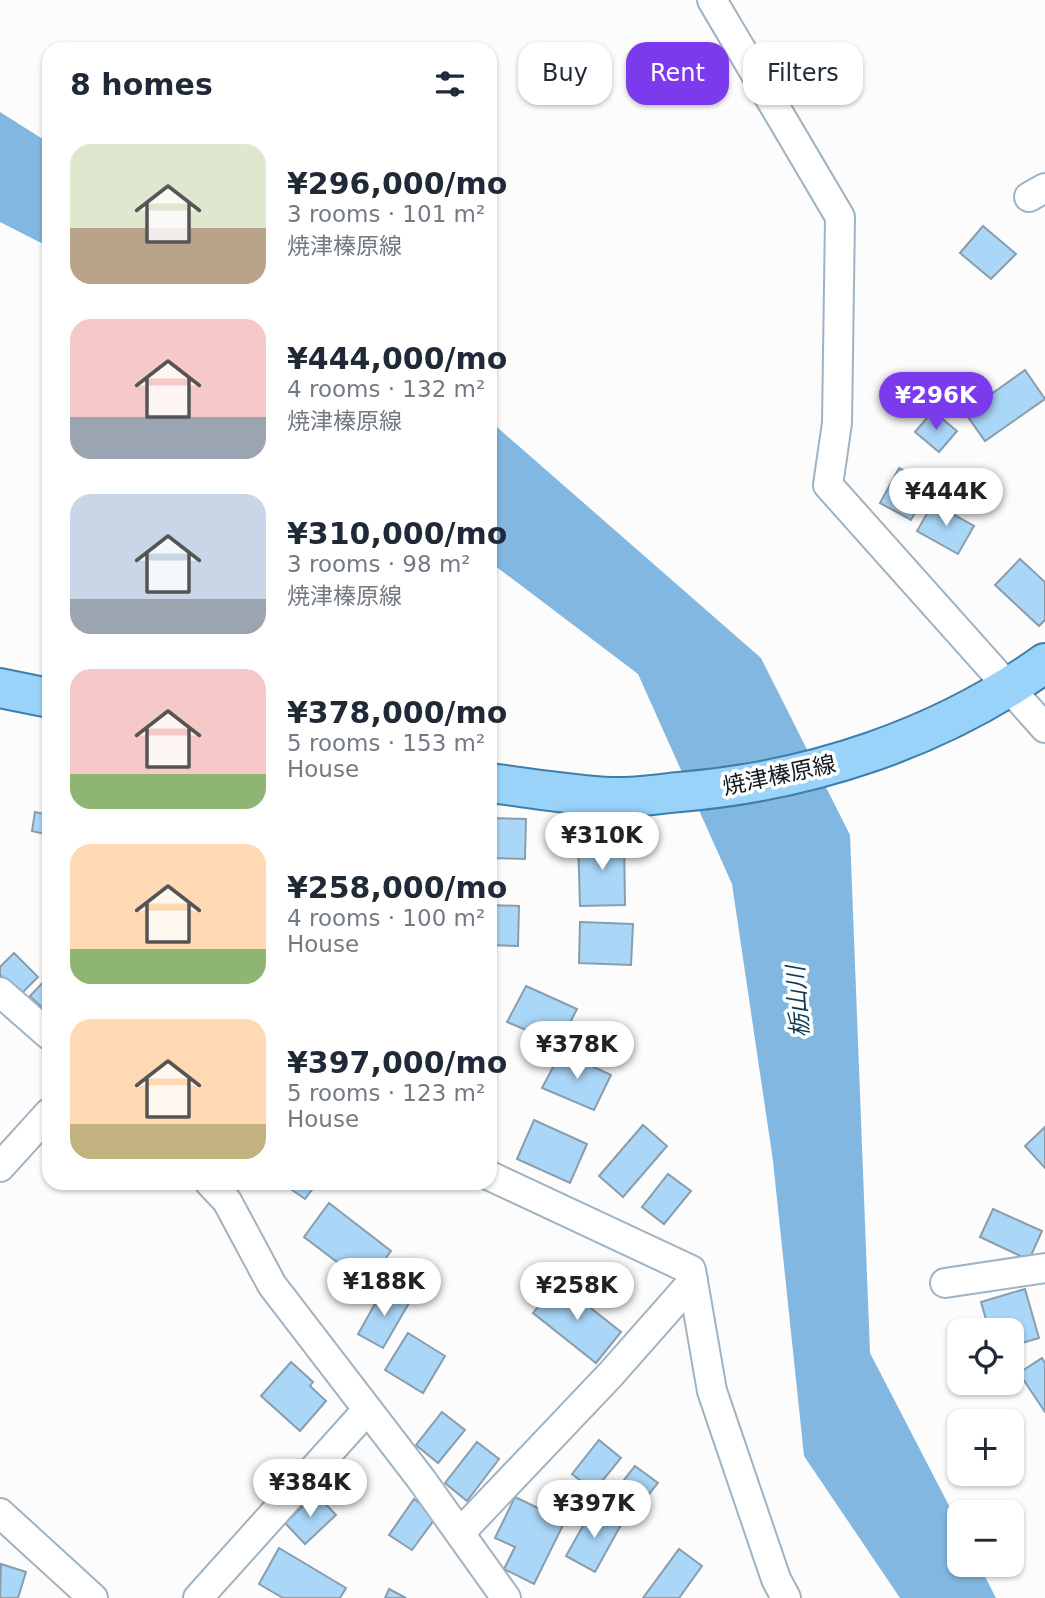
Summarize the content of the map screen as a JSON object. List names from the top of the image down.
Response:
{
  "streets": {
    "main road": ["焼津榛原線"]
  },
  "water": ["栃山川"],
  "page": {
    "chip": ["Buy", "Rent", "Filters"],
    "heading": "8 homes",
    "list": [
      {
        "name": "¥296,000/mo",
        "note": "3 rooms · 101 m² · 焼津榛原線"
      },
      {
        "name": "¥444,000/mo",
        "note": "4 rooms · 132 m² · 焼津榛原線"
      },
      {
        "name": "¥310,000/mo",
        "note": "3 rooms · 98 m² · 焼津榛原線"
      },
      {
        "name": "¥378,000/mo",
        "note": "5 rooms · 153 m² · House"
      },
      {
        "name": "¥258,000/mo",
        "note": "4 rooms · 100 m² · House"
      },
      {
        "name": "¥397,000/mo",
        "note": "5 rooms · 123 m² · House"
      }
    ],
    "price": [
      "¥296K",
      "¥444K",
      "¥310K",
      "¥378K",
      "¥188K",
      "¥258K",
      "¥384K",
      "¥397K"
    ],
    "map_buttons": ["+", "−"]
  }
}
